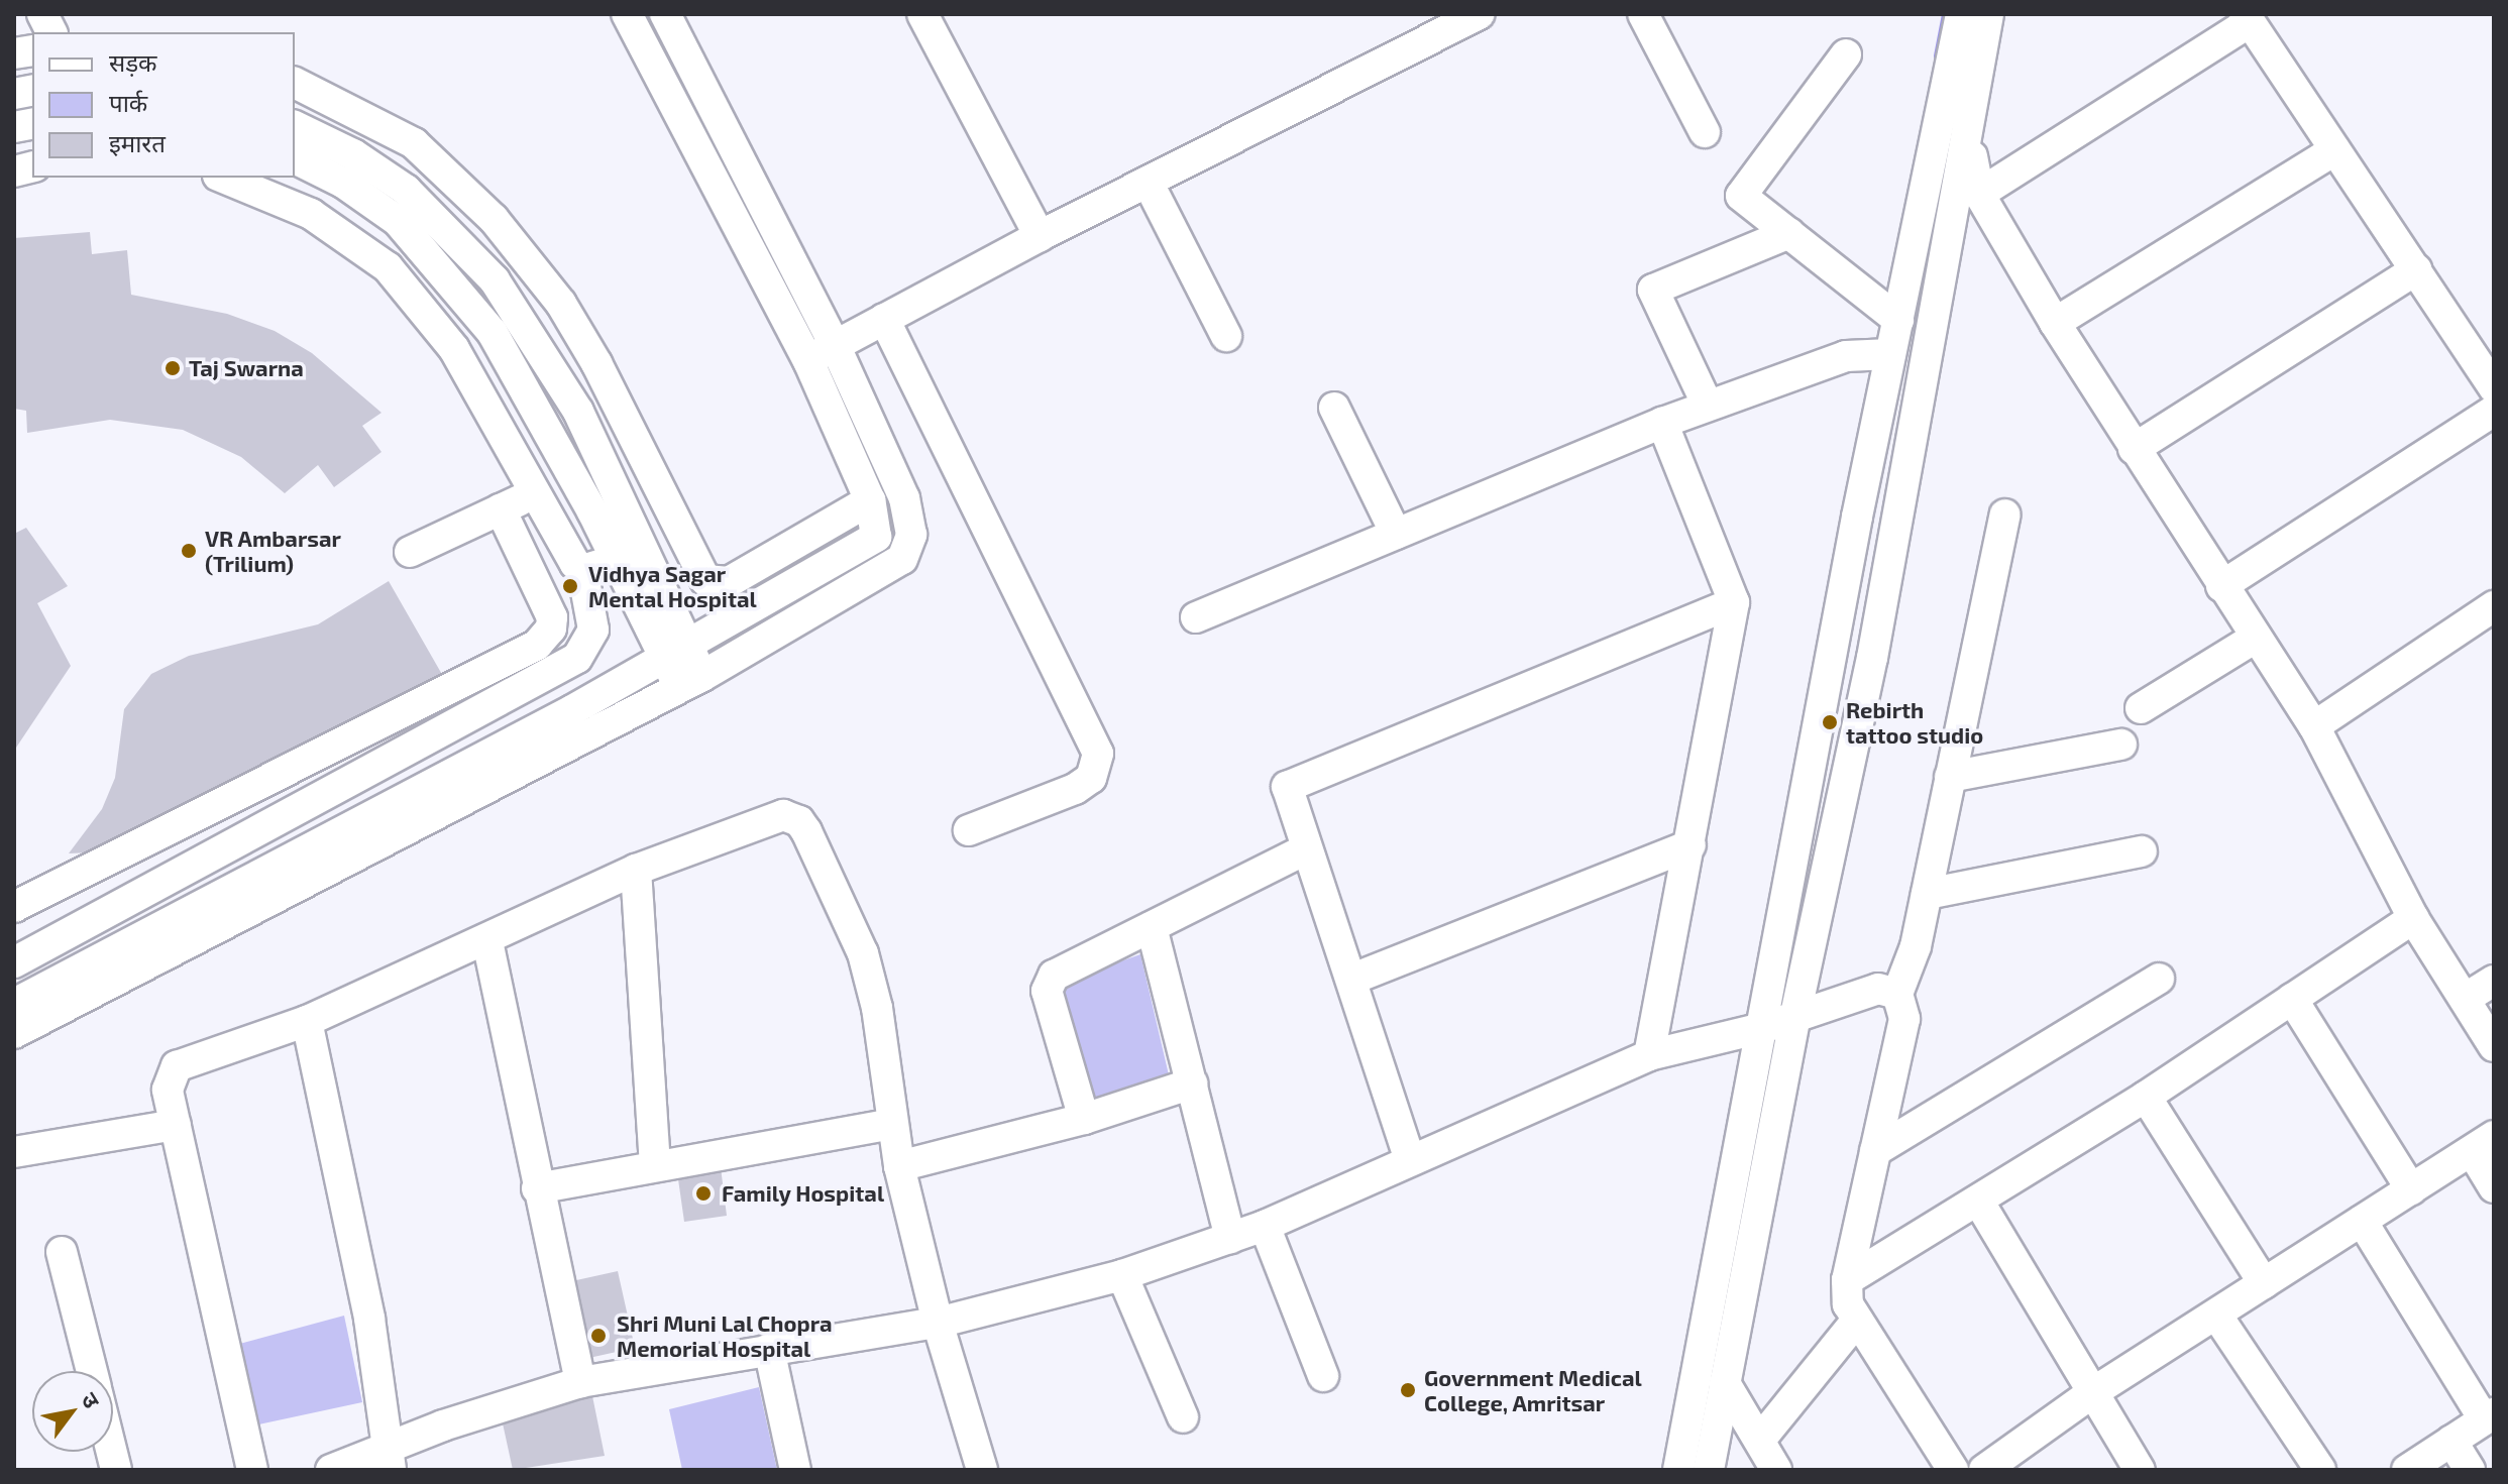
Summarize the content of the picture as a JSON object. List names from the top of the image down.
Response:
{
  "places": [
    "Taj Swarna",
    "VR Ambarsar (Trilium)",
    "Vidhya Sagar Mental Hospital",
    "Rebirth tattoo studio",
    "Family Hospital",
    "Shri Muni Lal Chopra Memorial Hospital",
    "Government Medical College, Amritsar"
  ],
  "legend": ["सड़क", "पार्क", "इमारत"],
  "north": "top right"
}
